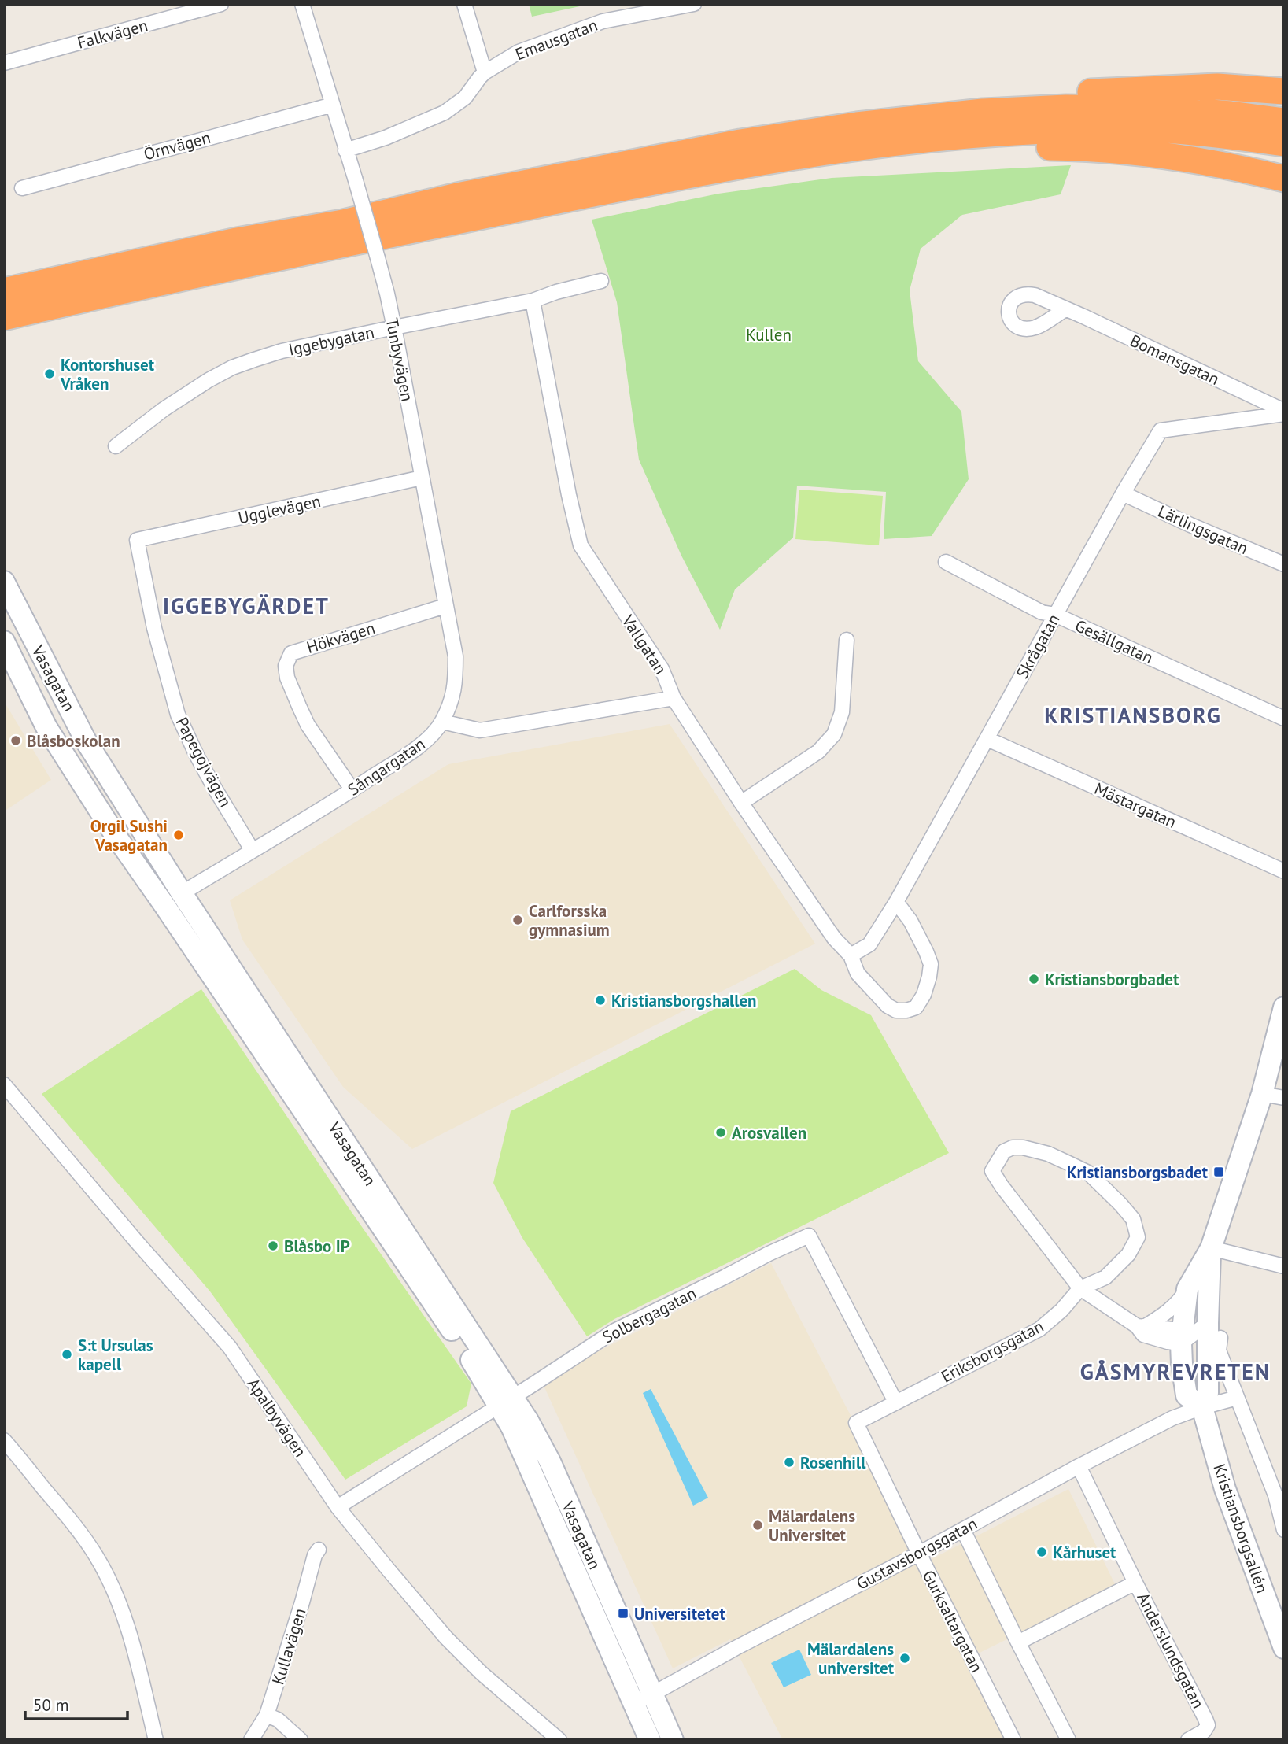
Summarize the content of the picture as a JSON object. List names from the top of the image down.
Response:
{
  "streets": {
    "street": [
      "Falkvägen",
      "Emausgatan",
      "Örnvägen",
      "Iggebygatan",
      "Tunbyvägen",
      "Bomansgatan",
      "Ugglevägen",
      "Lärlingsgatan",
      "Hökvägen",
      "Gesällgatan",
      "Vallgatan",
      "Skrågatan",
      "Vasagatan",
      "Papegojvägen",
      "Sångargatan",
      "Mästargatan",
      "Solbergagatan",
      "Eriksborgsgatan",
      "Apalbyvägen",
      "Kristiansborgsallén",
      "Gustavsborgsgatan",
      "Gurksaltargatan",
      "Kullavägen",
      "Anderslundsgatan"
    ]
  },
  "crossings": [
    ["Emausgatan", "Tunbyvägen"],
    ["Örnvägen", "Tunbyvägen"],
    ["Iggebygatan", "Tunbyvägen"],
    ["Iggebygatan", "Vallgatan"],
    ["Tunbyvägen", "Ugglevägen"],
    ["Tunbyvägen", "Hökvägen"],
    ["Tunbyvägen", "Sångargatan"],
    ["Bomansgatan", "Skrågatan"],
    ["Ugglevägen", "Papegojvägen"],
    ["Lärlingsgatan", "Skrågatan"],
    ["Hökvägen", "Sångargatan"],
    ["Gesällgatan", "Skrågatan"],
    ["Vallgatan", "Skrågatan"],
    ["Skrågatan", "Mästargatan"],
    ["Vasagatan", "Sångargatan"],
    ["Vasagatan", "Solbergagatan"],
    ["Vasagatan", "Gustavsborgsgatan"],
    ["Papegojvägen", "Sångargatan"],
    ["Solbergagatan", "Eriksborgsgatan"],
    ["Solbergagatan", "Apalbyvägen"],
    ["Solbergagatan", "Gurksaltargatan"],
    ["Eriksborgsgatan", "Gurksaltargatan"],
    ["Kristiansborgsallén", "Gustavsborgsgatan"],
    ["Gustavsborgsgatan", "Gurksaltargatan"],
    ["Gustavsborgsgatan", "Anderslundsgatan"]
  ],
  "districts": ["IGGEBYGÄRDET", "KRISTIANSBORG", "GÅSMYREVRETEN"],
  "parks": ["Kullen"],
  "places": {
    "other": [
      "Kontorshuset Vråken",
      "Blåsboskolan",
      "Orgil Sushi Vasagatan",
      "Carlforsska gymnasium",
      "Kristiansborgbadet",
      "Kristiansborgshallen",
      "Arosvallen",
      "Blåsbo IP",
      "S:t Ursulas kapell",
      "Rosenhill",
      "Mälardalens Universitet",
      "Kårhuset",
      "Mälardalens universitet"
    ],
    "transit": ["Kristiansborgsbadet", "Universitetet"]
  },
  "scale_bar": "50 m"
}
